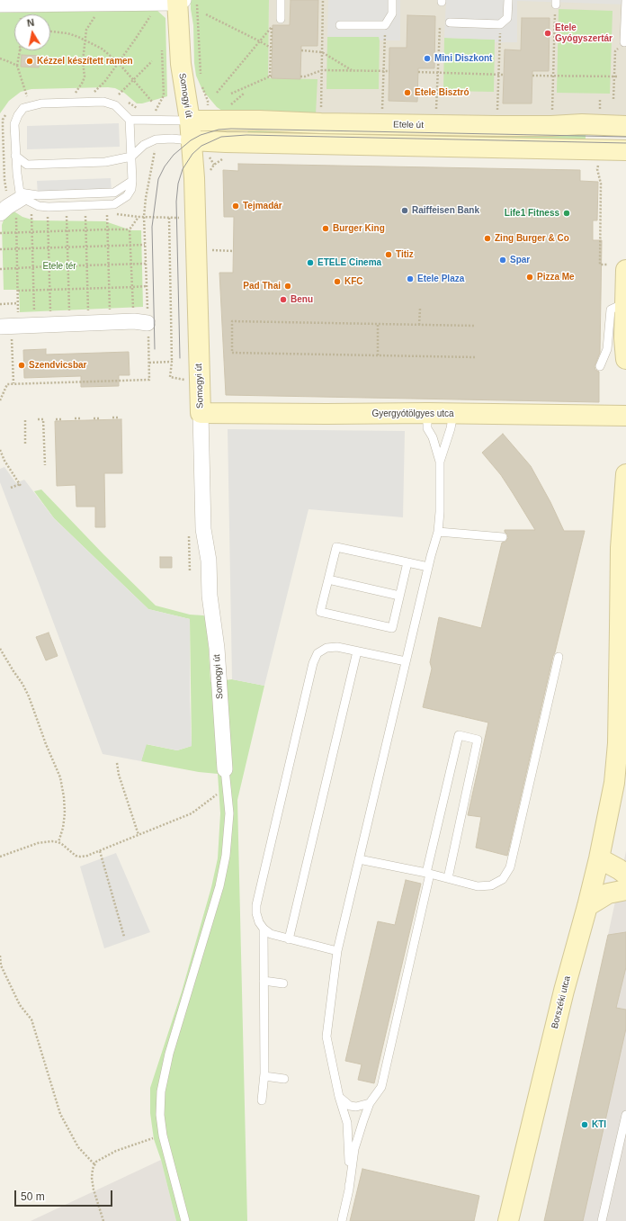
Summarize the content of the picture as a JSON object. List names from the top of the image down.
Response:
{
  "streets": {
    "main road": [
      "Somogyi út",
      "Etele út",
      "Gyergyótölgyes utca",
      "Borszéki utca"
    ]
  },
  "crossings": [
    ["Somogyi út", "Etele út"],
    ["Somogyi út", "Gyergyótölgyes utca"]
  ],
  "parks": ["Etele tér"],
  "places": [
    "Etele Gyógyszertár",
    "Mini Diszkont",
    "Kézzel készített ramen",
    "Etele Bisztró",
    "Tejmadár",
    "Raiffeisen Bank",
    "Life1 Fitness",
    "Burger King",
    "Zing Burger & Co",
    "Titiz",
    "Spar",
    "ETELE Cinema",
    "Pizza Me",
    "Etele Plaza",
    "KFC",
    "Pad Thai",
    "Benu",
    "Szendvicsbar",
    "KTI"
  ],
  "scale_bar": "50 m",
  "north": "top"
}
